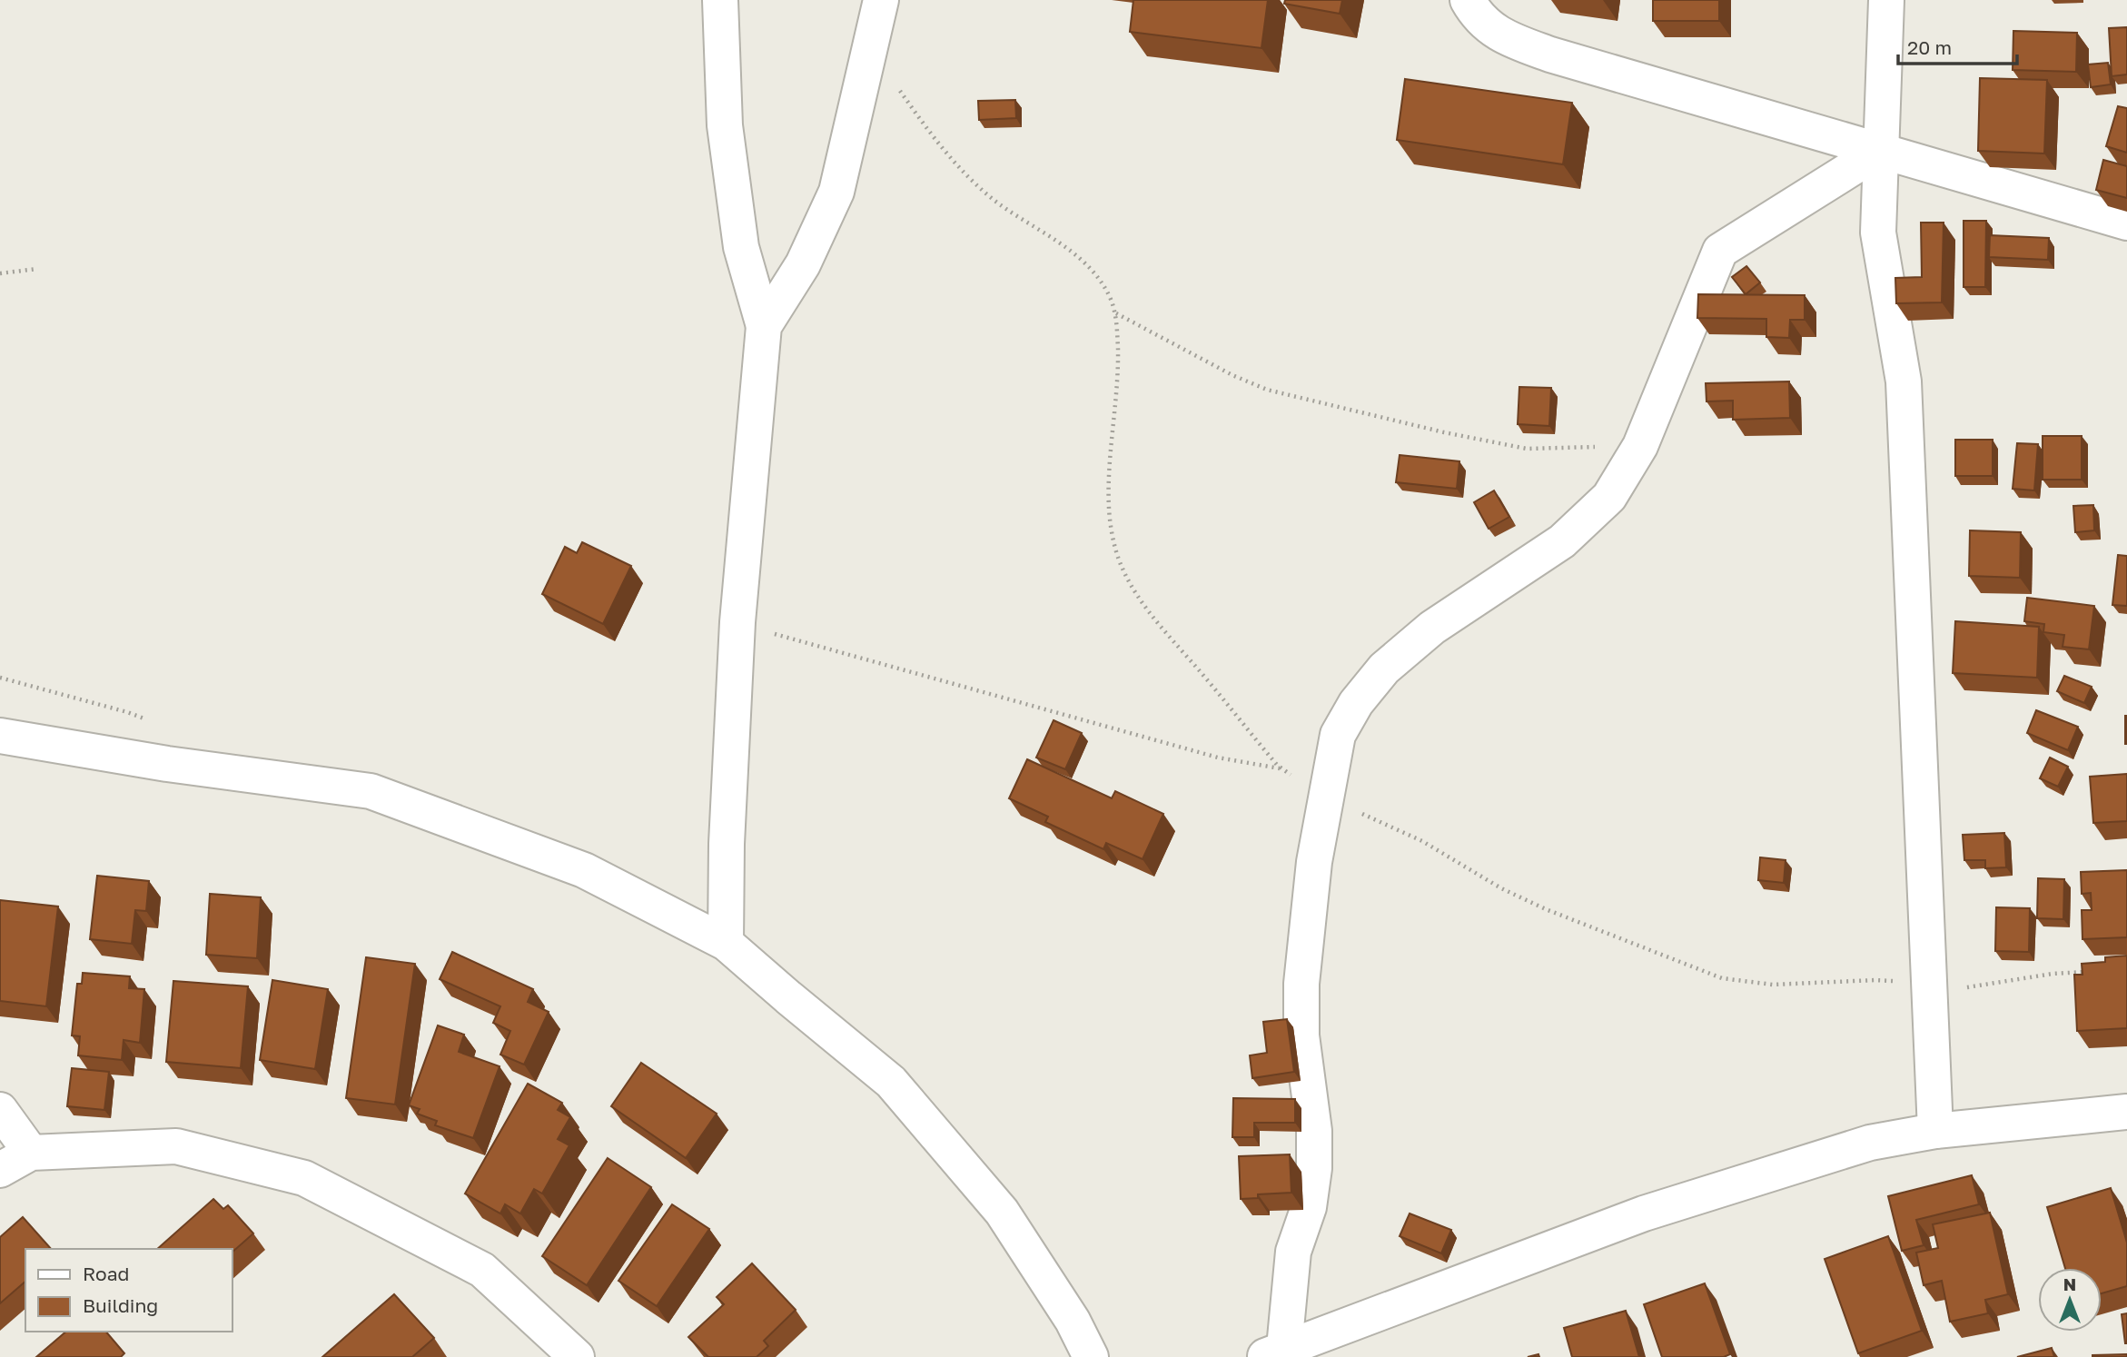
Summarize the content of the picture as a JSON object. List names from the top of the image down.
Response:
{
  "legend": ["Road", "Building"],
  "scale_bar": "20 m",
  "north": "top"
}
